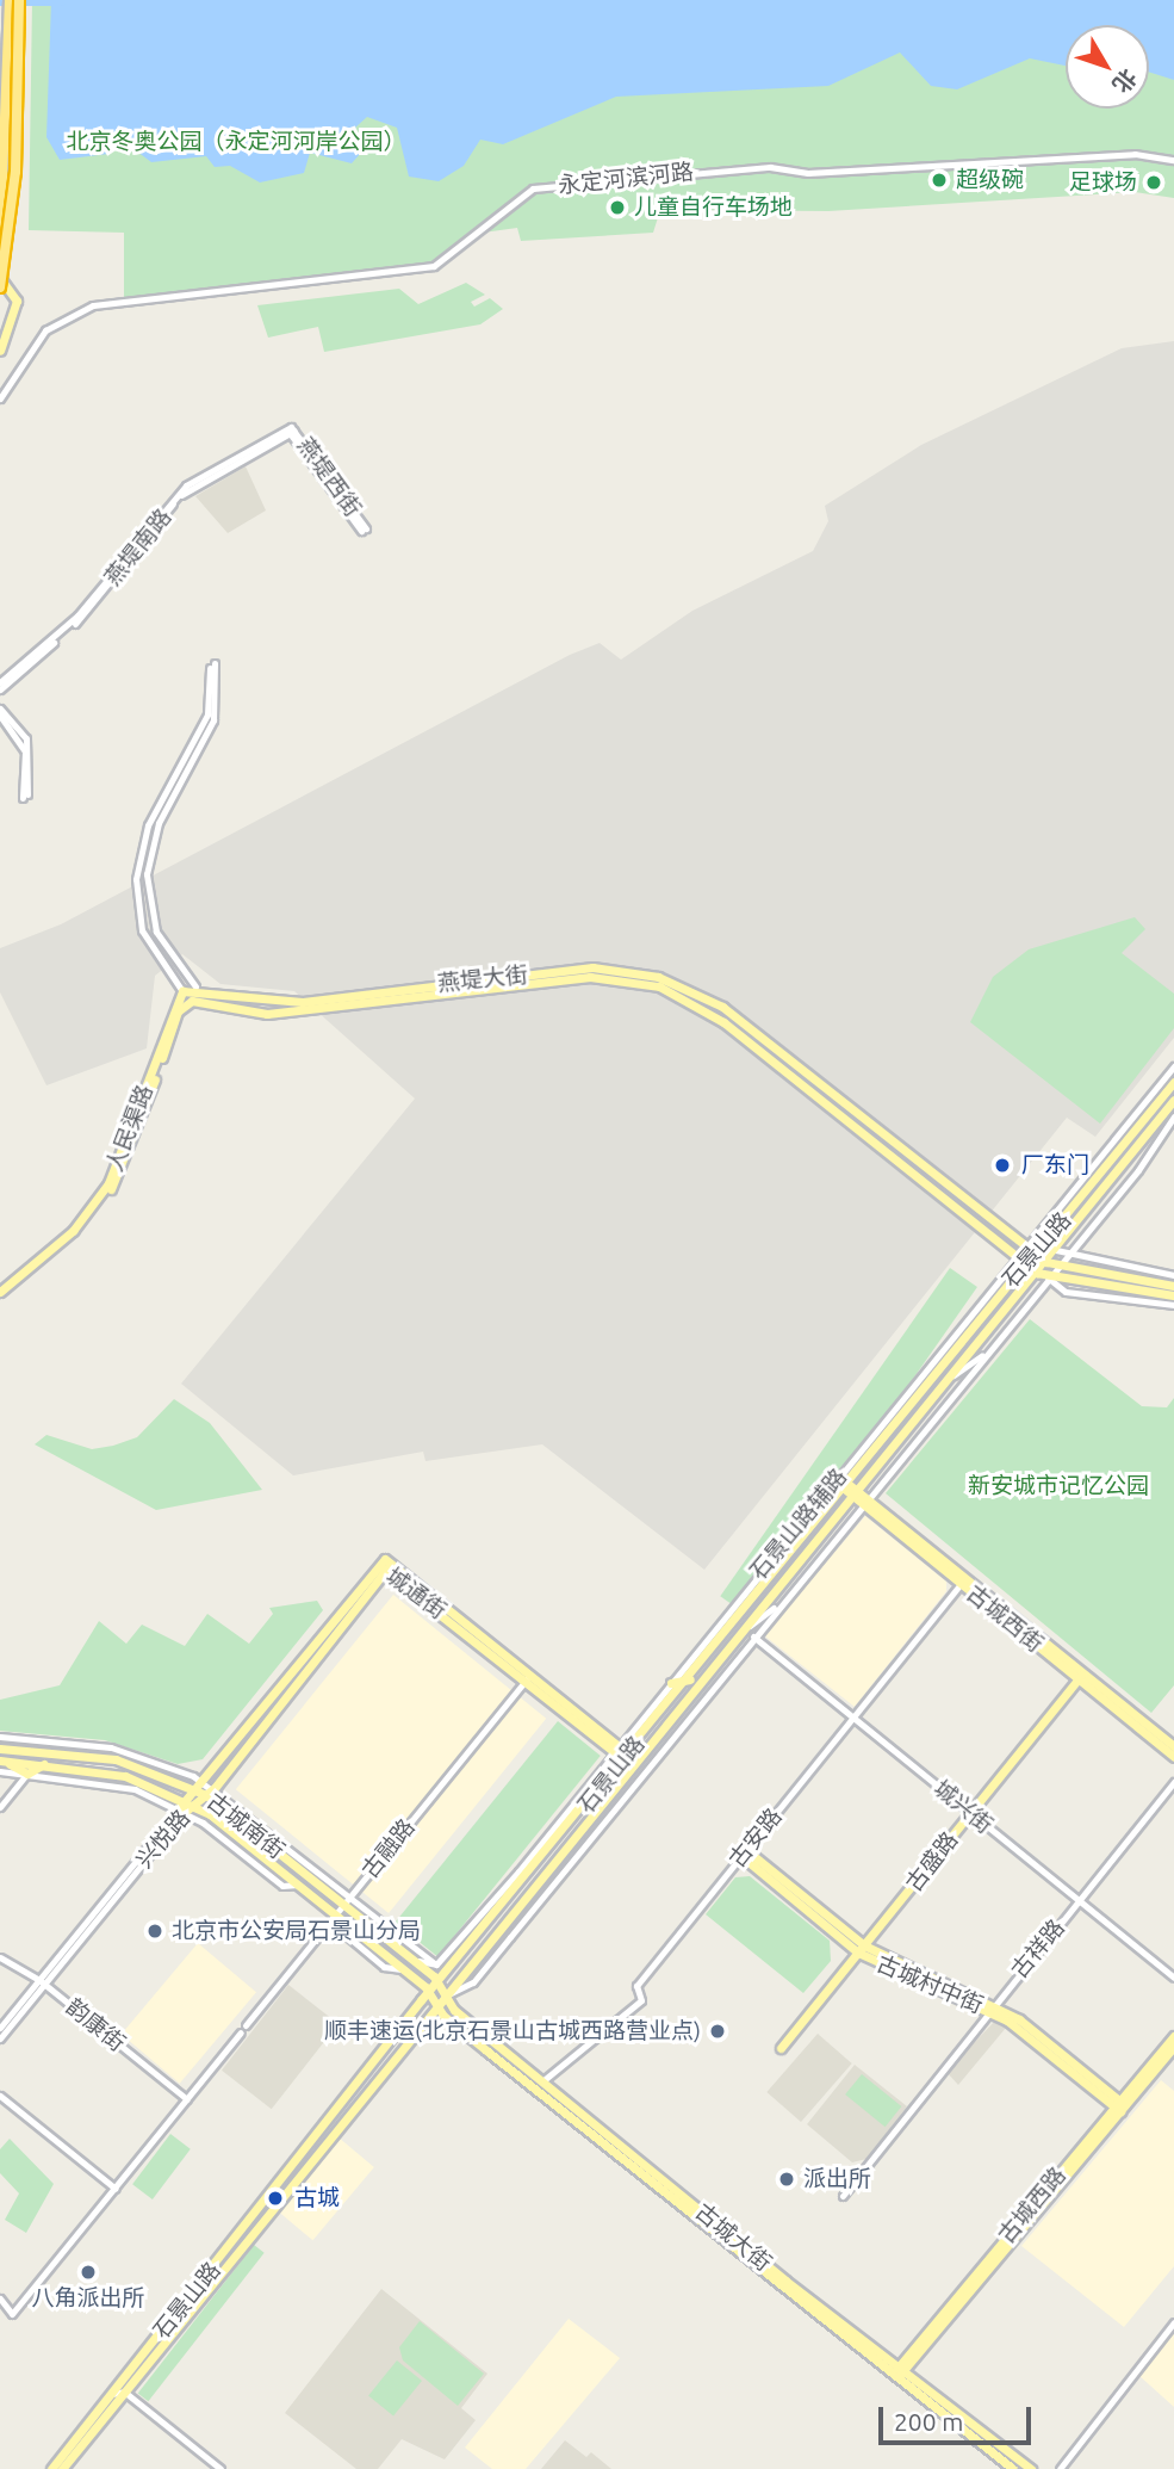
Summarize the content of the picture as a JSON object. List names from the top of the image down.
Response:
{
  "streets": {
    "main road": [
      "燕堤大街",
      "人民渠路",
      "石景山路",
      "城通街",
      "古城西街",
      "古城南街",
      "兴悦路",
      "古盛路",
      "古城村中街",
      "古城西路",
      "古城大街"
    ],
    "street": [
      "永定河滨河路",
      "燕堤西街",
      "燕堤南路",
      "石景山路辅路",
      "城兴街",
      "古安路",
      "古融路",
      "古祥路",
      "韵康街"
    ]
  },
  "crossings": [
    ["燕堤西街", "燕堤南路"],
    ["燕堤大街", "人民渠路"],
    ["燕堤大街", "石景山路"],
    ["燕堤大街", "石景山路辅路"],
    ["石景山路", "石景山路辅路"],
    ["石景山路", "城通街"],
    ["石景山路", "古城西街"],
    ["石景山路", "古城南街"],
    ["石景山路", "古城大街"],
    ["石景山路辅路", "城通街"],
    ["石景山路辅路", "古城西街"],
    ["石景山路辅路", "城兴街"],
    ["石景山路辅路", "古城南街"],
    ["石景山路辅路", "古城大街"],
    ["城通街", "兴悦路"],
    ["城通街", "古融路"],
    ["古城西街", "古安路"],
    ["古城西街", "古盛路"],
    ["城兴街", "古安路"],
    ["城兴街", "古盛路"],
    ["城兴街", "古祥路"],
    ["古城南街", "兴悦路"],
    ["古城南街", "古融路"],
    ["古城南街", "古城大街"],
    ["古安路", "古城村中街"],
    ["古安路", "古城大街"],
    ["兴悦路", "韵康街"],
    ["古盛路", "古城村中街"],
    ["古祥路", "古城村中街"],
    ["古城村中街", "古城西路"],
    ["古城西路", "古城大街"]
  ],
  "parks": ["北京冬奥公园（永定河河岸公园）", "新安城市记忆公园"],
  "places": [
    "超级碗",
    "足球场",
    "儿童自行车场地",
    "厂东门",
    "北京市公安局石景山分局",
    "顺丰速运(北京石景山古城西路营业点)",
    "派出所",
    "古城",
    "八角派出所"
  ],
  "scale_bar": "200 m",
  "north": "bottom right"
}
